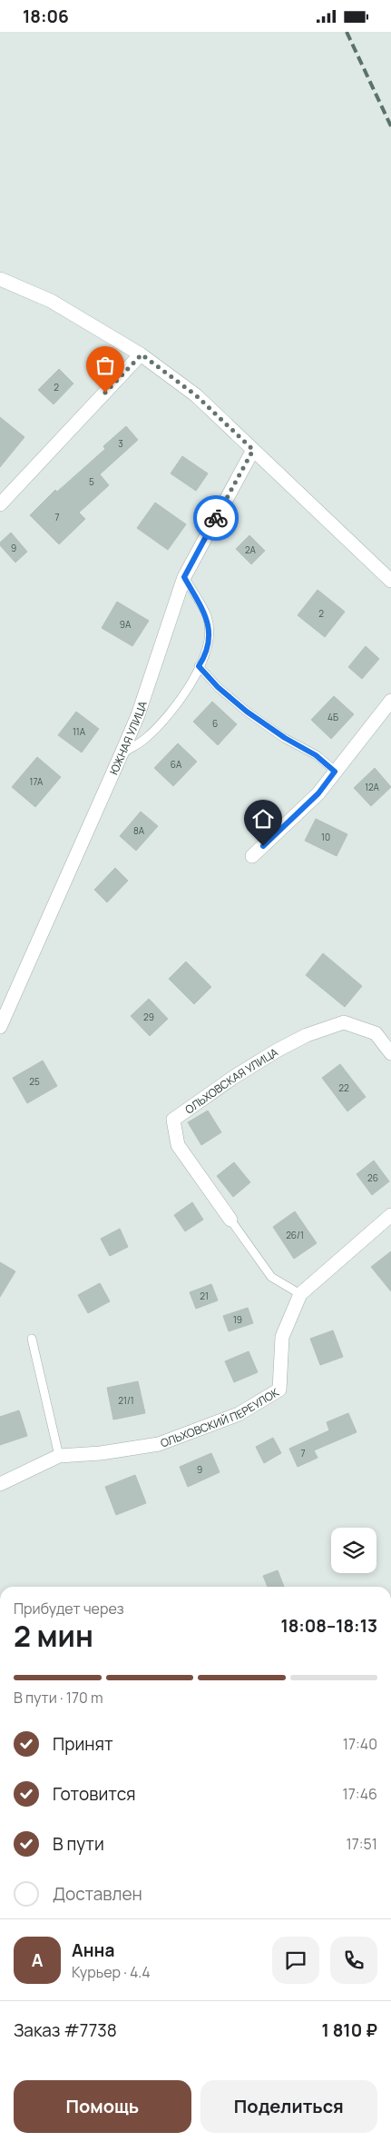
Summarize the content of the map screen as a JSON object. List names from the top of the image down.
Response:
{
  "streets": {
    "street": ["ЮЖНАЯ УЛИЦА", "ОЛЬХОВСКАЯ УЛИЦА", "ОЛЬХОВСКИЙ ПЕРЕУЛОК"]
  },
  "house_numbers": [
    "2",
    "3",
    "5",
    "7",
    "9",
    "2А",
    "2",
    "9А",
    "4Б",
    "6",
    "11А",
    "6А",
    "17А",
    "12А",
    "8А",
    "10",
    "29",
    "25",
    "22",
    "26",
    "26/1",
    "21",
    "19",
    "21/1",
    "7",
    "9"
  ],
  "page": {
    "status": "18:06",
    "heading": ["2 мин", "Прибудет через", "18:08–18:13"],
    "panel": [
      "Анна",
      "Курьер · 4.4",
      "Заказ #7738",
      "1 810 ₽"
    ],
    "bar": "В пути · 170 m",
    "list": [
      ["Принят", "17:40"],
      ["Готовится", "17:46"],
      ["В пути", "17:51"],
      "Доставлен"
    ],
    "round": "А",
    "buttons": ["Помощь", "Поделиться"]
  }
}
